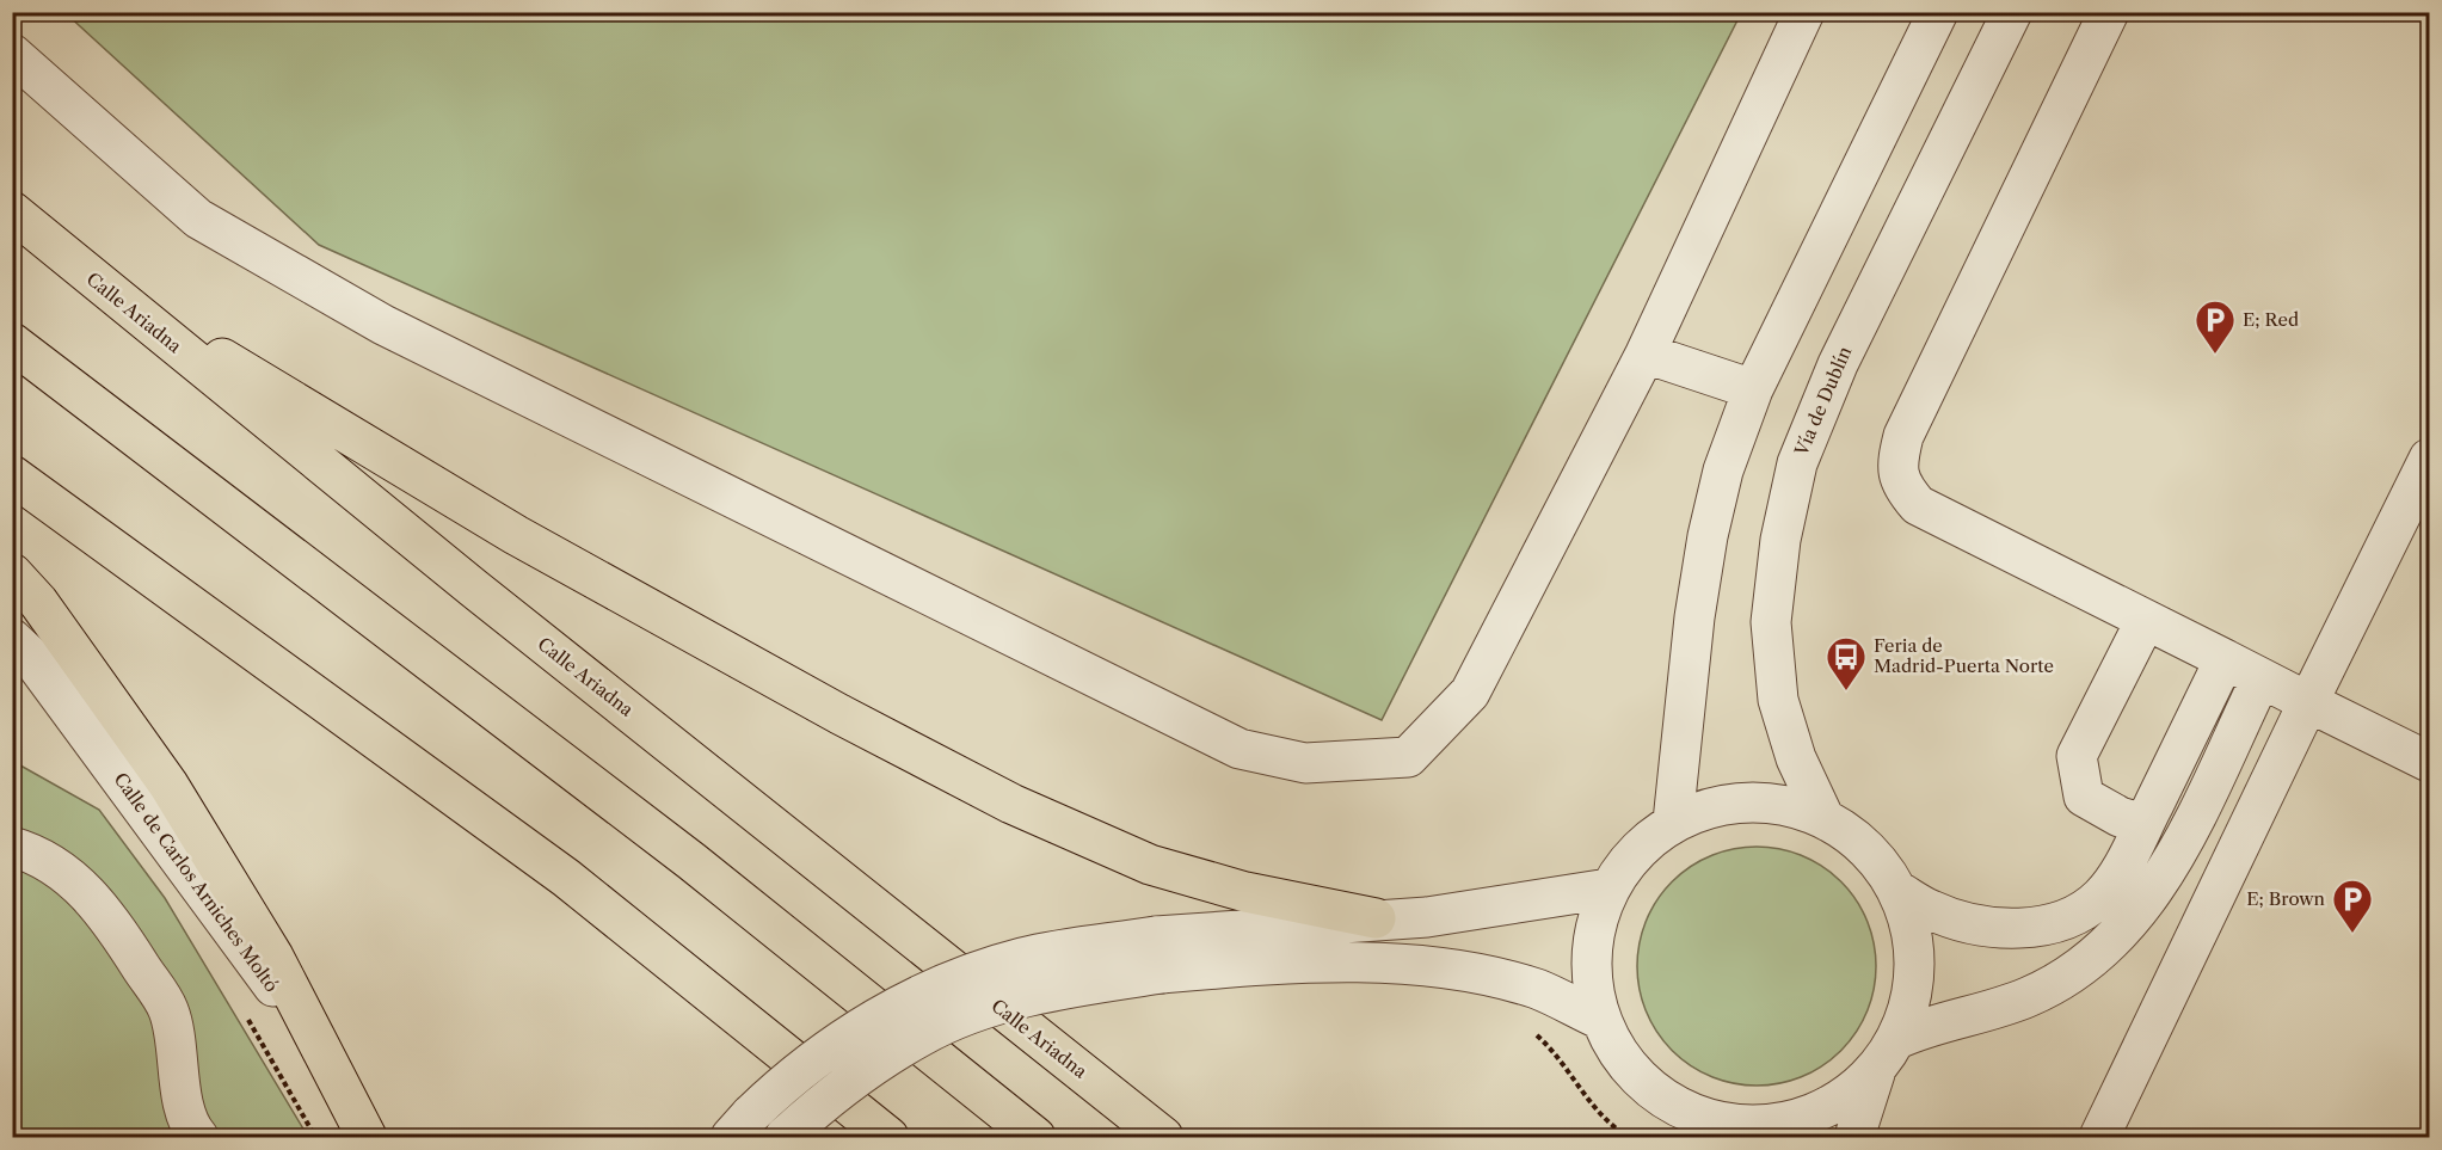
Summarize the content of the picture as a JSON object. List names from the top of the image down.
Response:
{
  "streets": {
    "highway": ["Calle Ariadna"],
    "street": ["Vía de Dublín", "Calle de Carlos Arniches Moltó"]
  },
  "places": {
    "parking": ["E; Red", "E; Brown"],
    "bus stop": ["Feria de Madrid-Puerta Norte"]
  }
}
